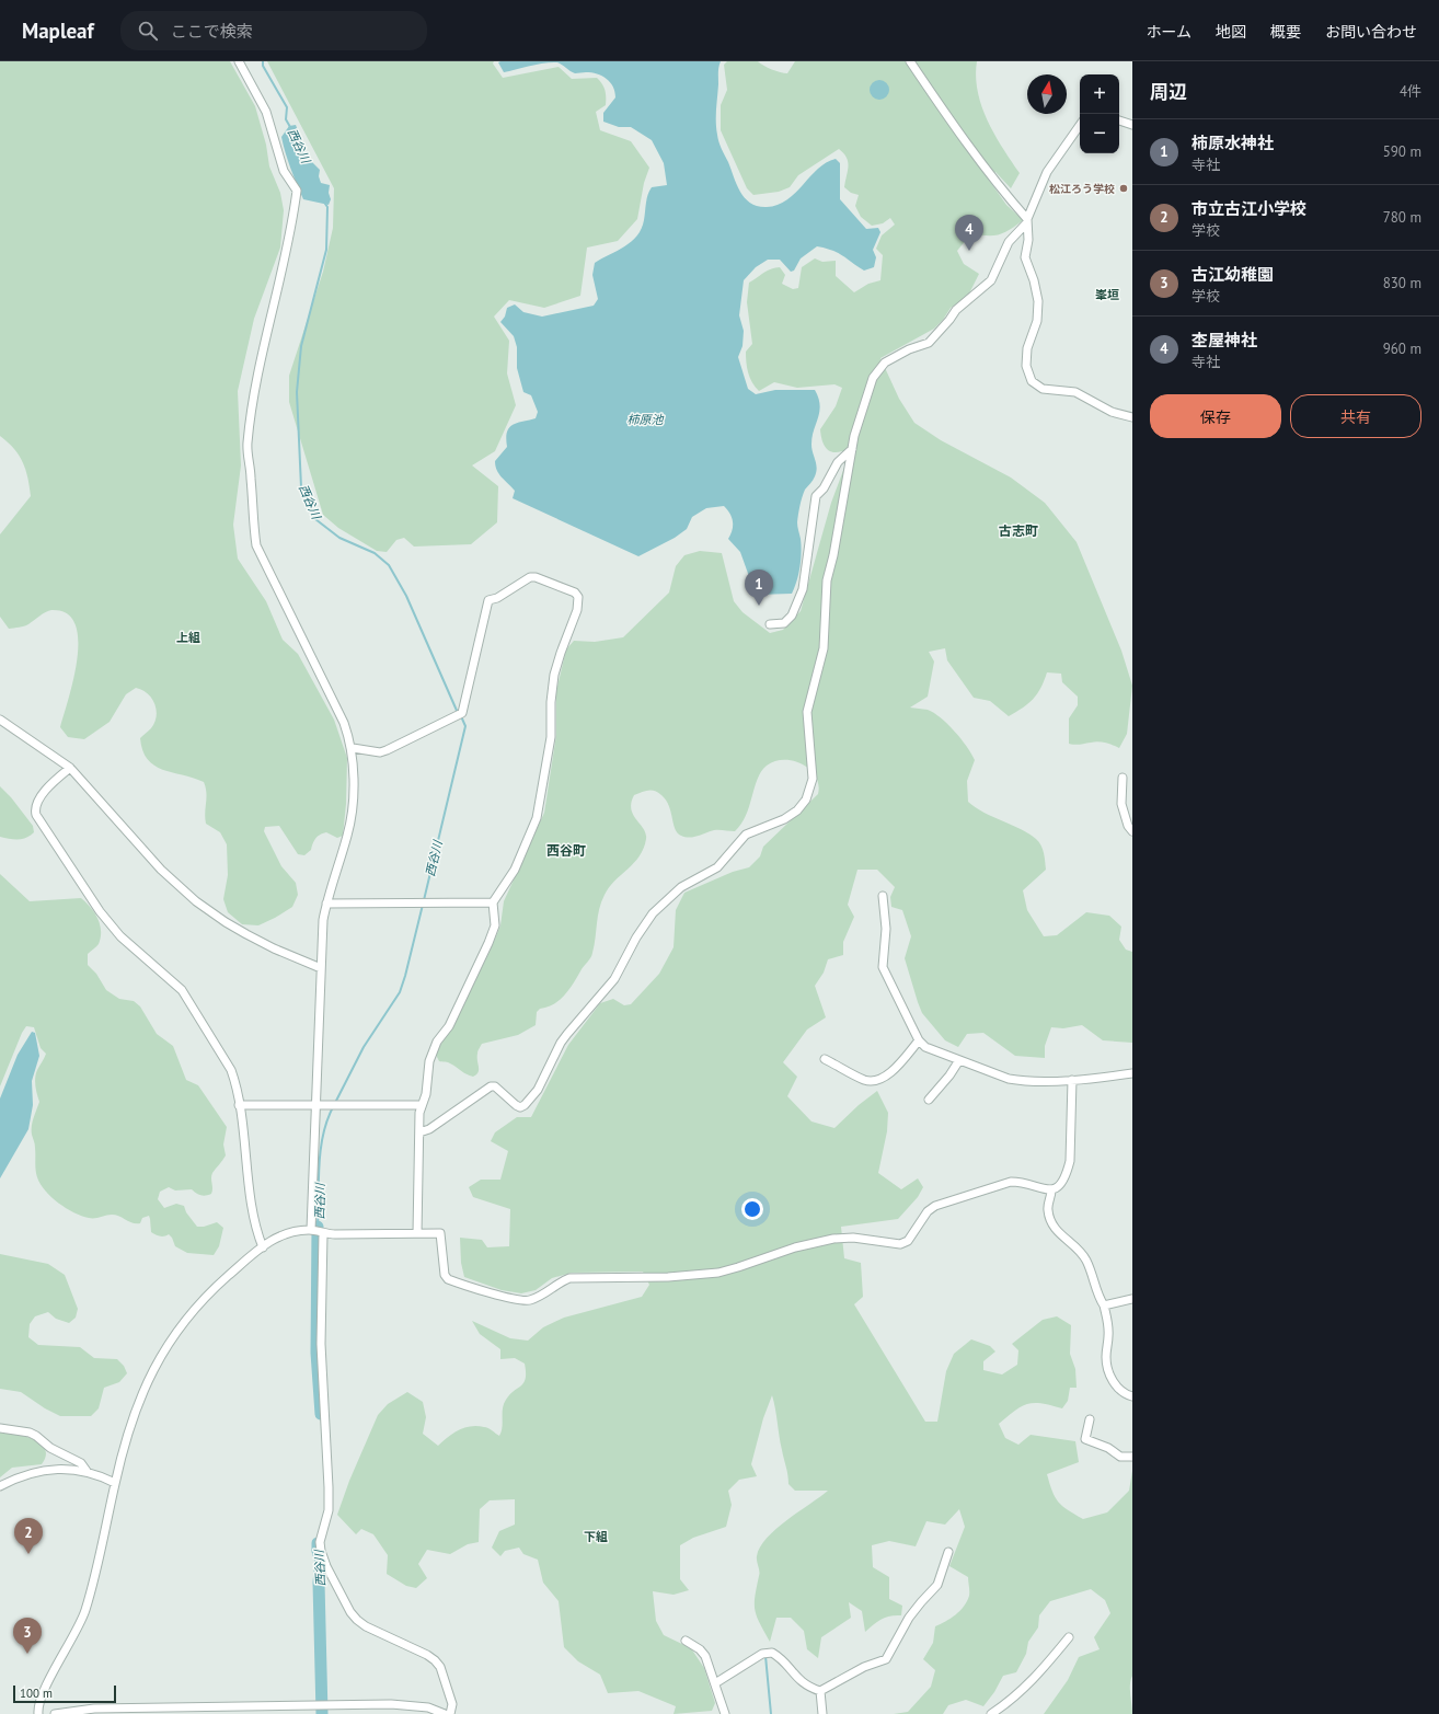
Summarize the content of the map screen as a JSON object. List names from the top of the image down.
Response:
{
  "districts": [
    "峯垣",
    "古志町",
    "上組",
    "西谷町",
    "下組"
  ],
  "water": ["西谷川", "柿原池"],
  "places": ["松江ろう学校"],
  "scale_bar": "100 m",
  "north": "top",
  "page": {
    "header": "Mapleaf",
    "search": "ここで検索",
    "nav": [
      "ホーム",
      "地図",
      "概要",
      "お問い合わせ"
    ],
    "heading": ["周辺", "4件"],
    "map_buttons": ["+", "−"],
    "list": [
      {
        "mark": "1",
        "name": "柿原水神社",
        "note": "寺社",
        "value": "590 m"
      },
      {
        "mark": "2",
        "name": "市立古江小学校",
        "note": "学校",
        "value": "780 m"
      },
      {
        "mark": "3",
        "name": "古江幼稚園",
        "note": "学校",
        "value": "830 m"
      },
      {
        "mark": "4",
        "name": "杢屋神社",
        "note": "寺社",
        "value": "960 m"
      }
    ],
    "pins": [
      "4",
      "1",
      "2",
      "3"
    ],
    "buttons": ["保存", "共有"],
    "scale": "100 m"
  }
}
